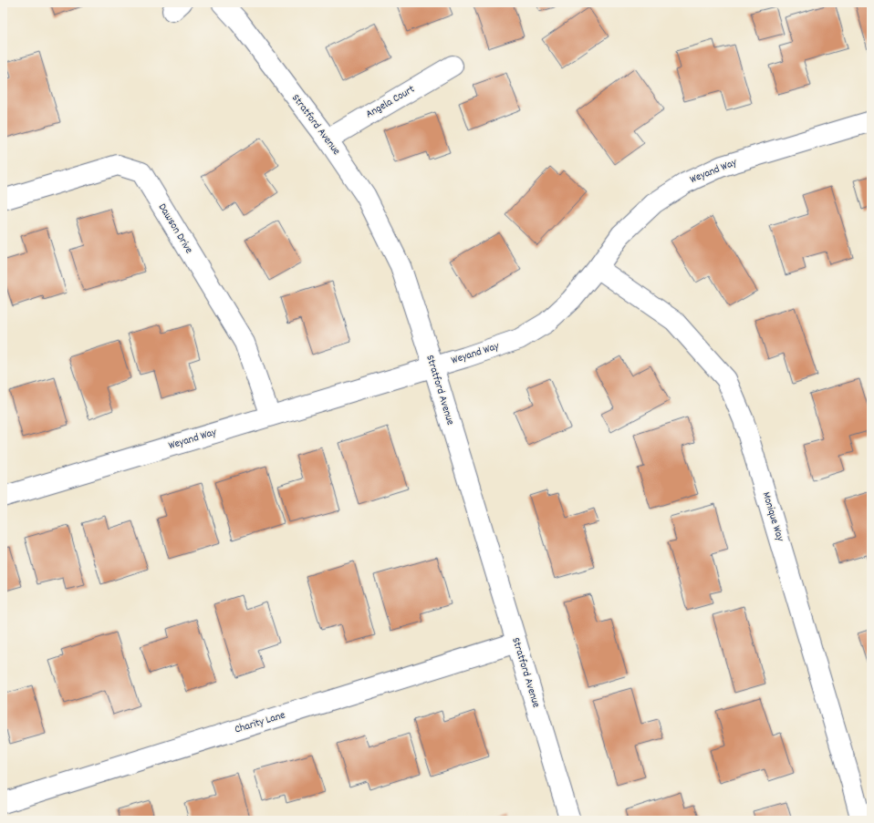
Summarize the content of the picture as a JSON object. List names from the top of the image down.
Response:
{
  "streets": {
    "street": [
      "Angela Court",
      "Stratford Avenue",
      "Weyand Way",
      "Dawson Drive",
      "Monique Way",
      "Charity Lane"
    ]
  },
  "crossings": [
    ["Angela Court", "Stratford Avenue"],
    ["Stratford Avenue", "Weyand Way"],
    ["Stratford Avenue", "Charity Lane"],
    ["Weyand Way", "Dawson Drive"],
    ["Weyand Way", "Monique Way"]
  ]
}
